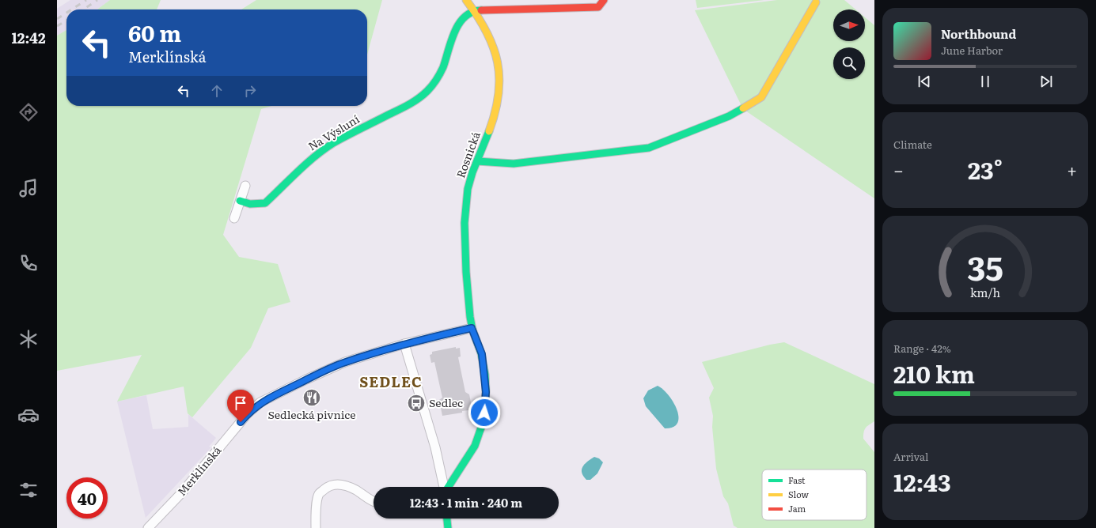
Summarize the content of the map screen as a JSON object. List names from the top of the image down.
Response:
{
  "streets": {
    "street": ["Na Výsluní", "Rosnická", "Merklínská"]
  },
  "crossings": [
    ["Na Výsluní", "Rosnická"],
    ["Rosnická", "Merklínská"]
  ],
  "districts": ["SEDLEC"],
  "places": {
    "restaurant": ["Sedlecká pivnice"],
    "bus stop": ["Sedlec"]
  },
  "legend": ["Fast", "Slow", "Jam"],
  "north": "right",
  "page": {
    "tabs": "12:42",
    "turn": ["60 m", "Merklínská"],
    "song": ["Northbound", "June Harbor"],
    "tile": [
      "Climate",
      ["Range · 42%", "210 km"],
      ["Arrival", "12:43"]
    ],
    "heat": ["−", "23°", "+"],
    "limit": "40",
    "trip": "12:43 · 1 min · 240 m",
    "gauge": ["35", "km/h"]
  }
}
